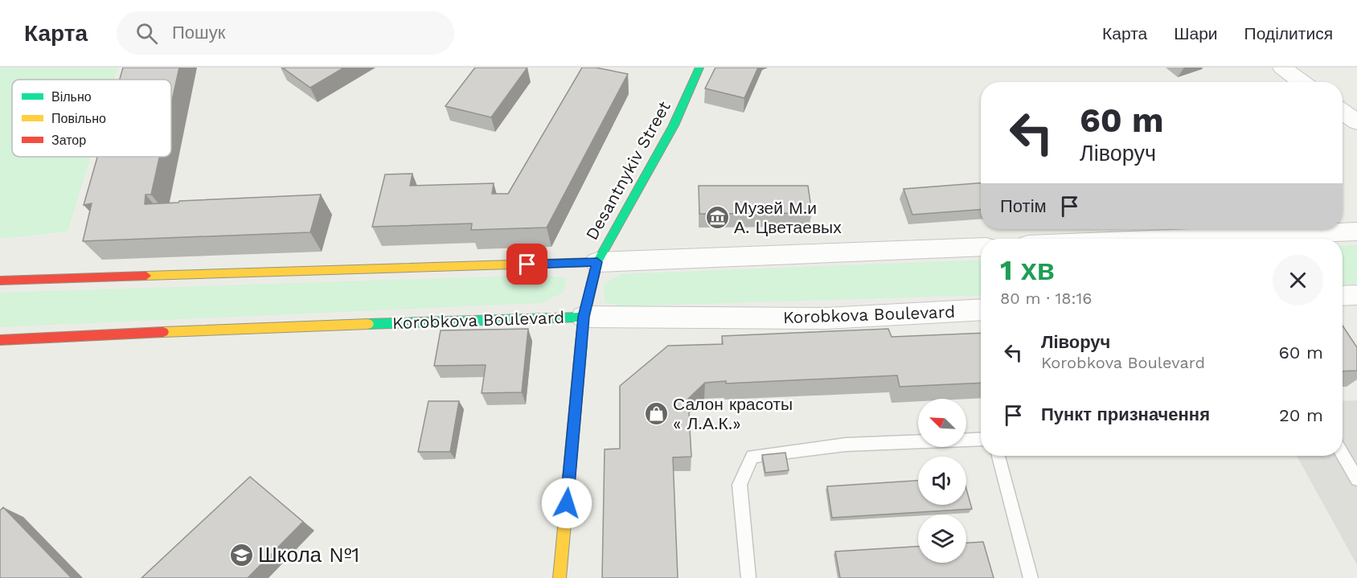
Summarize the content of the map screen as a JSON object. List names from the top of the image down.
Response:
{
  "streets": {
    "main road": ["Desantnykiv Street", "Korobkova Boulevard"]
  },
  "crossings": [
    ["Desantnykiv Street", "Korobkova Boulevard"]
  ],
  "places": {
    "museum": ["Музей М.и А. Цветаевых"],
    "shop": ["Салон красоты « Л.А.К.»"],
    "school or university": ["Школа №1"]
  },
  "legend": ["Вільно", "Повільно", "Затор"],
  "north": "top left",
  "page": {
    "header": "Карта",
    "search": "Пошук",
    "nav": ["Карта", "Шари", "Поділитися"],
    "turn": ["60 m", "Ліворуч"],
    "then": "Потім",
    "heading": ["1 хв", "80 m · 18:16"],
    "list": [
      {
        "name": "Ліворуч",
        "note": "Korobkova Boulevard",
        "value": "60 m"
      },
      {
        "name": "Пункт призначення",
        "value": "20 m"
      }
    ]
  }
}
